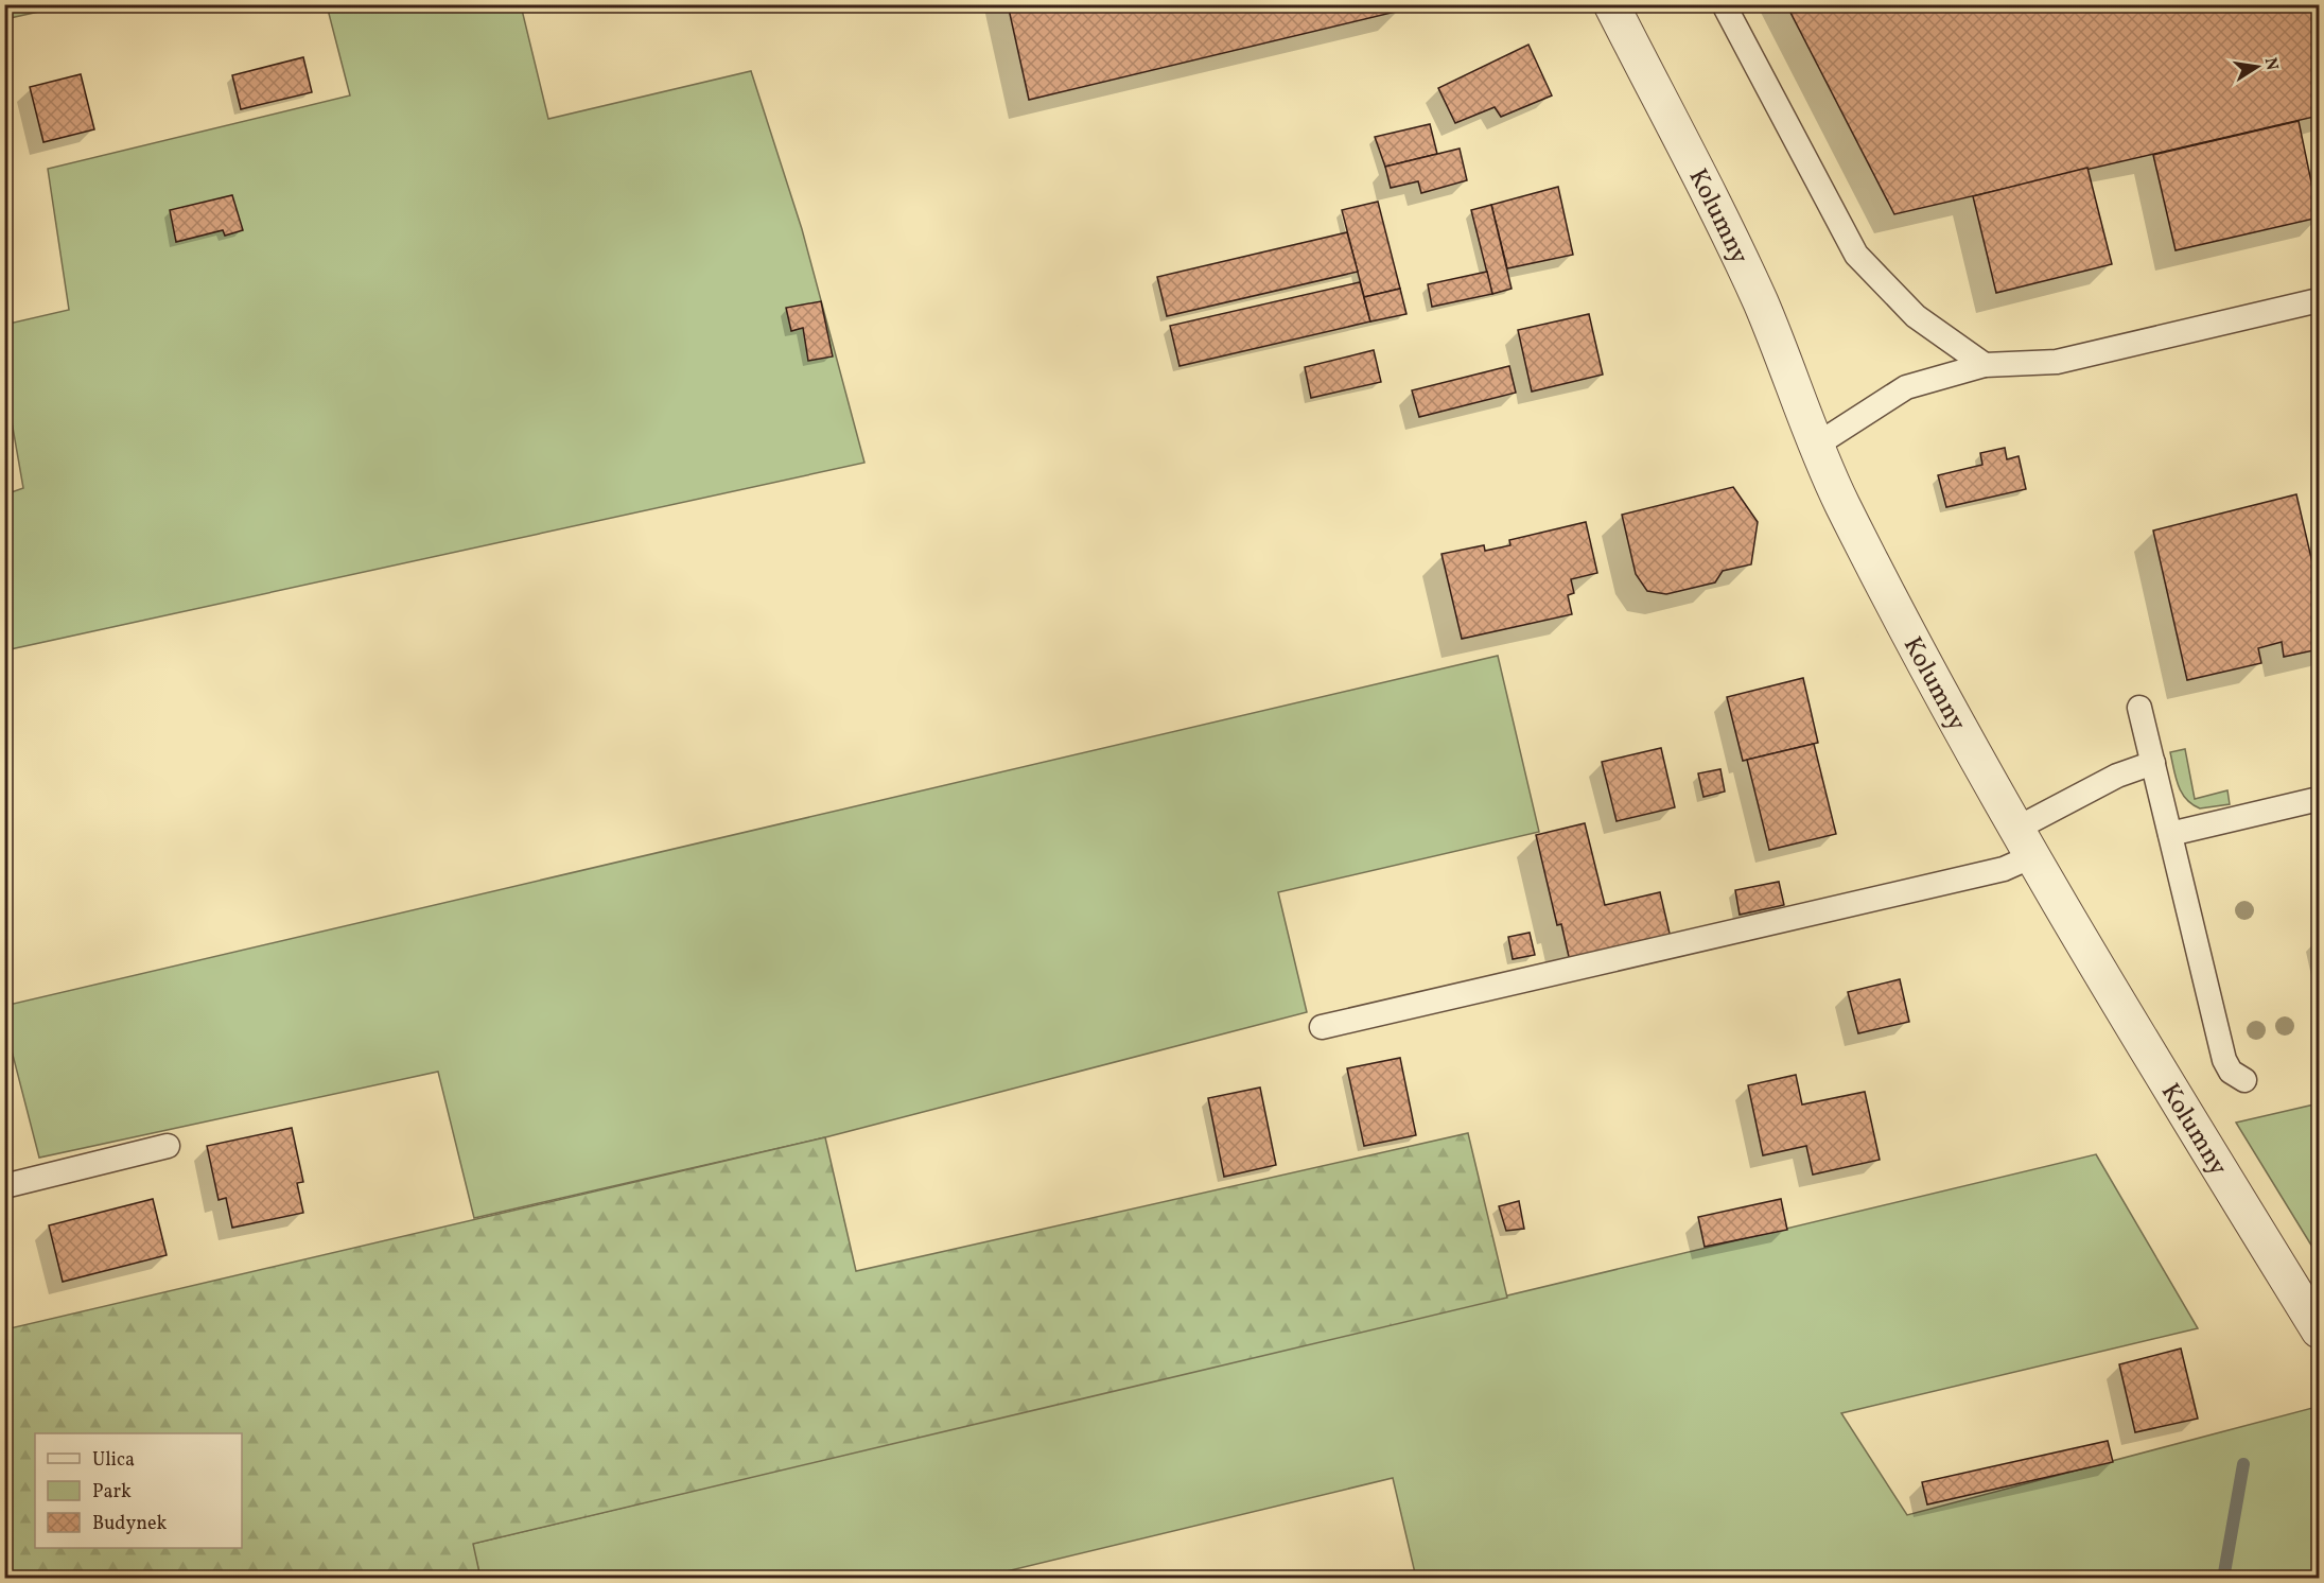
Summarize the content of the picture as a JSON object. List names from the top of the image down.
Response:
{
  "streets": {
    "street": ["Kolumny"]
  },
  "legend": ["Ulica", "Park", "Budynek"],
  "north": "right"
}
